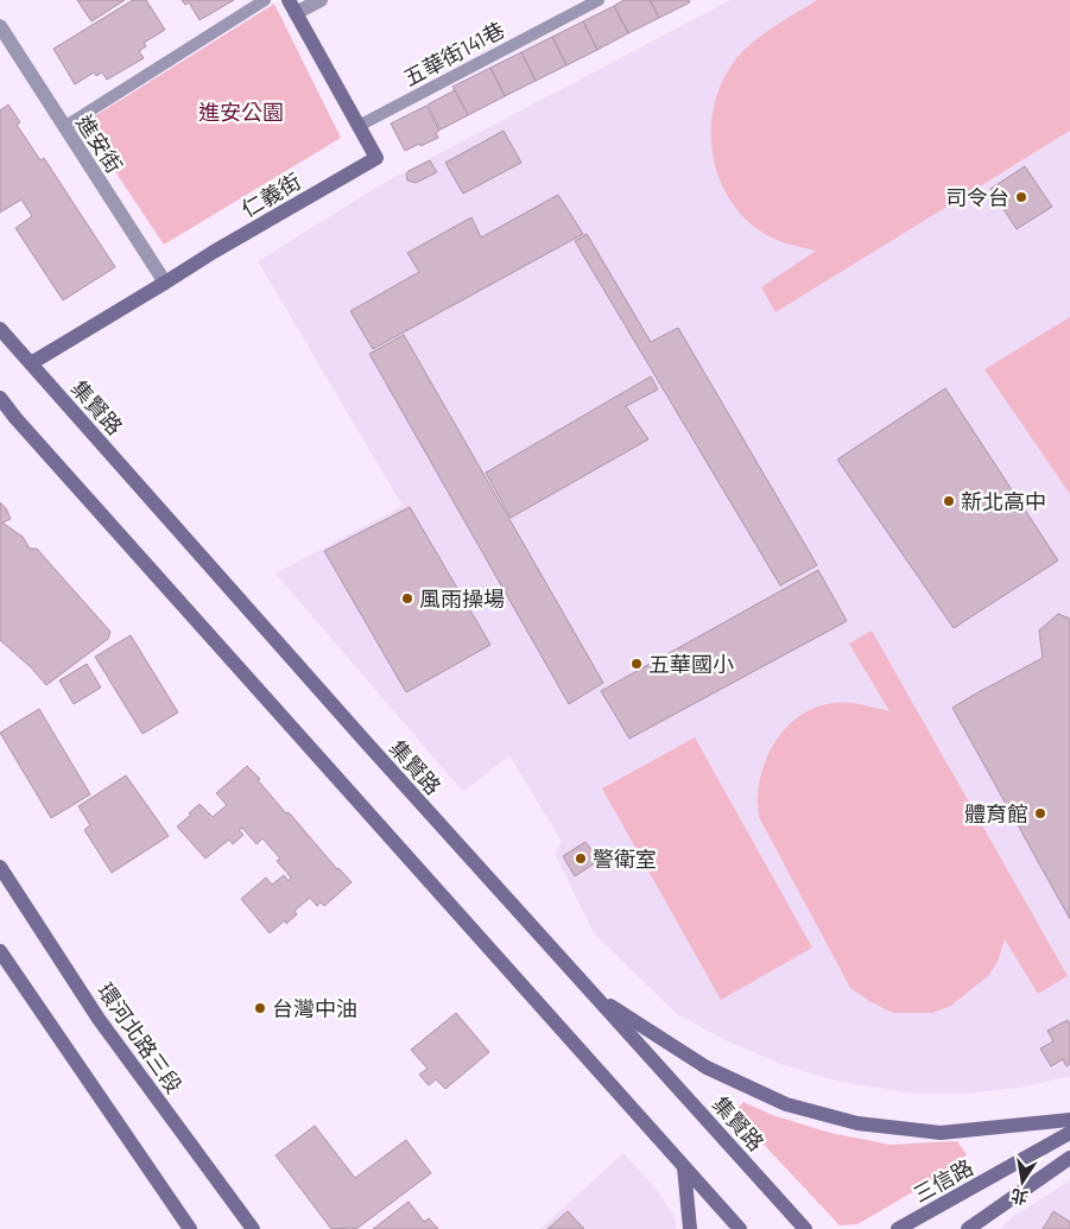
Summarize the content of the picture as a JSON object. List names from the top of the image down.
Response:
{
  "streets": {
    "main road": [
      "仁義街",
      "集賢路",
      "環河北路三段",
      "三信路"
    ],
    "street": ["進安街"],
    "lane": ["五華街141巷"]
  },
  "crossings": [
    ["五華街141巷", "仁義街"],
    ["進安街", "仁義街"],
    ["仁義街", "集賢路"]
  ],
  "parks": ["進安公園"],
  "places": [
    "司令台",
    "新北高中",
    "風雨操場",
    "五華國小",
    "體育館",
    "警衛室",
    "台灣中油"
  ],
  "north": "bottom"
}
